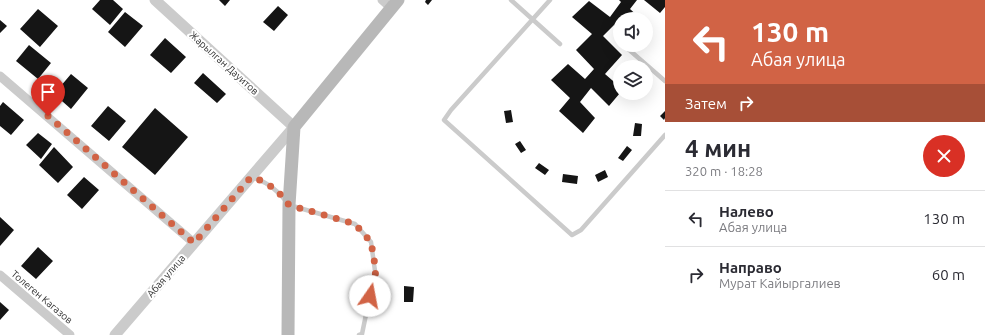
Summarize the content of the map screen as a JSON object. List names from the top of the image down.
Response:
{
  "streets": {
    "street": ["Жарылган Дауитов", "Абая улица", "Толеген Кагазов"]
  },
  "crossings": [
    ["Жарылган Дауитов", "Абая улица"]
  ],
  "page": {
    "turn": ["130 m", "Абая улица"],
    "then": "Затем",
    "heading": ["4 мин", "320 m · 18:28"],
    "list": [
      {
        "name": "Налево",
        "note": "Абая улица",
        "value": "130 m"
      },
      {
        "name": "Направо",
        "note": "Мурат Кайыргалиев",
        "value": "60 m"
      }
    ]
  }
}
